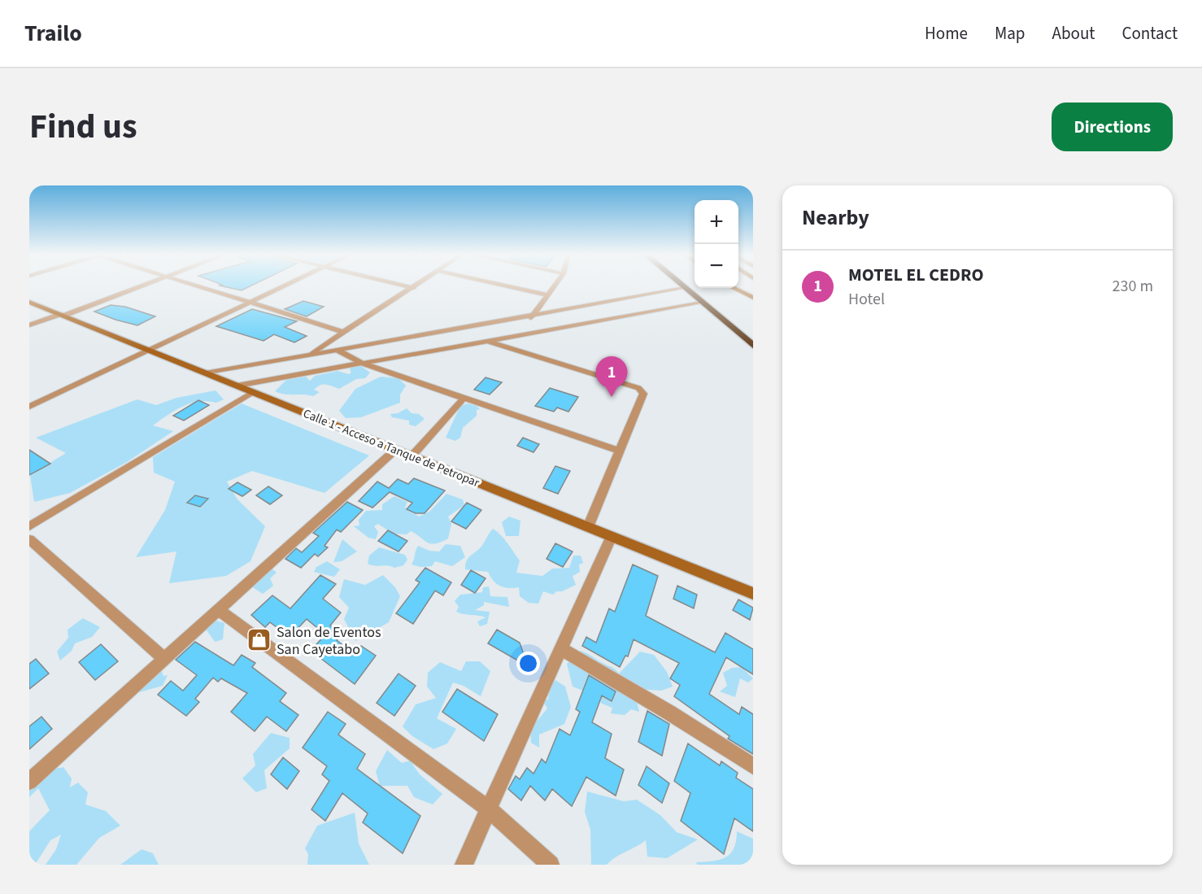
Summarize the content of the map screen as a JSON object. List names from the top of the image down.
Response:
{
  "streets": {
    "street": ["Calle 1 - Acceso a Tanque de Petropar"]
  },
  "places": {
    "shop": ["Salon de Eventos San Cayetabo"]
  },
  "page": {
    "header": "Trailo",
    "nav": [
      "Home",
      "Map",
      "About",
      "Contact"
    ],
    "title": "Find us",
    "buttons": "Directions",
    "heading": "Nearby",
    "map_buttons": ["+", "−"],
    "list": [
      {
        "mark": "1",
        "name": "MOTEL EL CEDRO",
        "note": "Hotel",
        "value": "230 m"
      }
    ],
    "pins": "1"
  }
}
